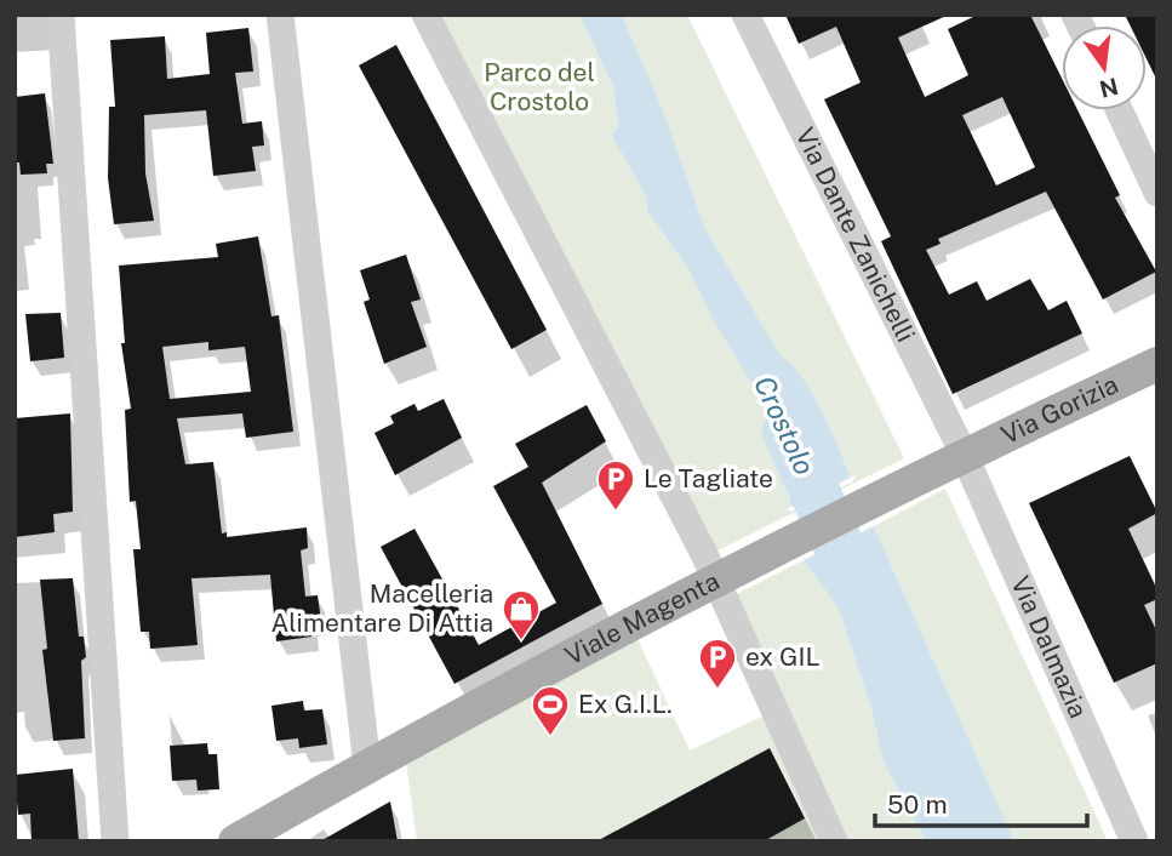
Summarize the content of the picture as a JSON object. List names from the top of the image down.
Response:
{
  "streets": {
    "main road": ["Via Gorizia", "Viale Magenta"],
    "street": ["Via Dante Zanichelli", "Via Dalmazia"]
  },
  "crossings": [
    ["Via Dante Zanichelli", "Via Gorizia"],
    ["Via Dante Zanichelli", "Viale Magenta"],
    ["Via Dante Zanichelli", "Via Dalmazia"],
    ["Via Gorizia", "Viale Magenta"],
    ["Via Gorizia", "Via Dalmazia"],
    ["Viale Magenta", "Via Dalmazia"]
  ],
  "water": ["Crostolo"],
  "parks": ["Parco del Crostolo"],
  "places": {
    "parking": ["Le Tagliate", "ex GIL"],
    "shop": ["Macelleria Alimentare Di Attia"],
    "sports": ["Ex G.I.L."]
  },
  "scale_bar": "50 m",
  "north": "bottom"
}
